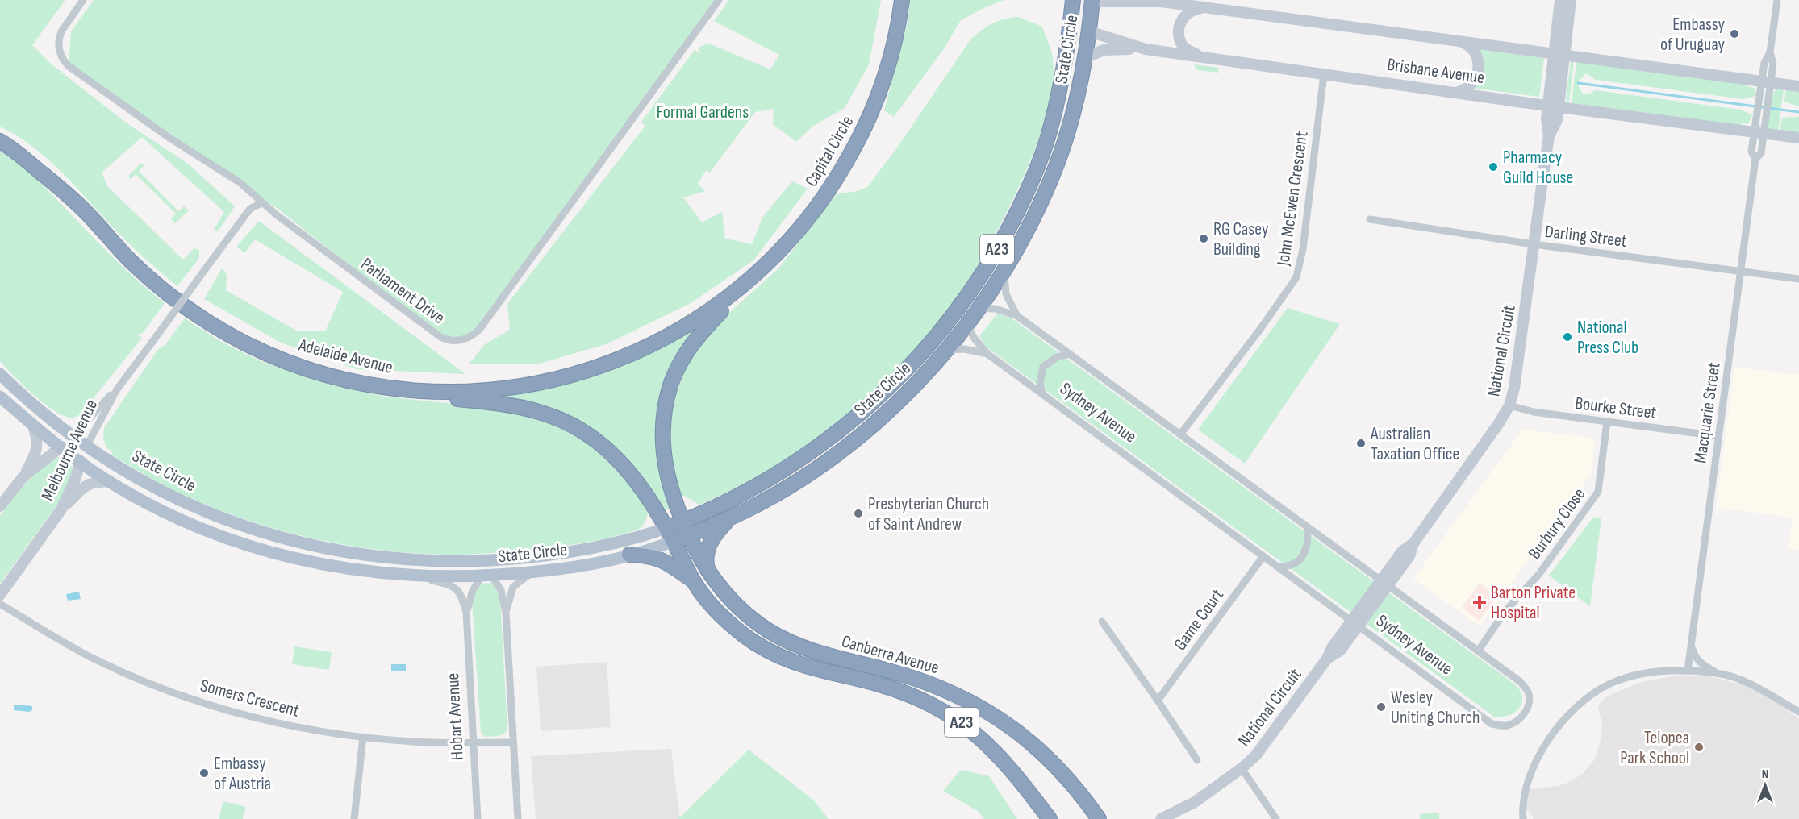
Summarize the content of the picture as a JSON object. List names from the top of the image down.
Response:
{
  "streets": {
    "highway": [
      "State Circle",
      "Brisbane Avenue",
      "Capital Circle",
      "A23",
      "Adelaide Avenue",
      "Sydney Avenue",
      "Canberra Avenue"
    ],
    "main road": ["National Circuit", "Melbourne Avenue"],
    "street": [
      "John McEwen Crescent",
      "Darling Street",
      "Parliament Drive",
      "Bourke Street",
      "Macquarie Street",
      "Burbury Close",
      "Game Court",
      "Somers Crescent",
      "Hobart Avenue"
    ]
  },
  "crossings": [
    ["State Circle", "Brisbane Avenue"],
    ["State Circle", "A23"],
    ["State Circle", "Sydney Avenue"],
    ["State Circle", "Melbourne Avenue"],
    ["State Circle", "Canberra Avenue"],
    ["State Circle", "Hobart Avenue"],
    ["Brisbane Avenue", "John McEwen Crescent"],
    ["Brisbane Avenue", "National Circuit"],
    ["Brisbane Avenue", "Macquarie Street"],
    ["Capital Circle", "A23"],
    ["Capital Circle", "Adelaide Avenue"],
    ["John McEwen Crescent", "Sydney Avenue"],
    ["Darling Street", "National Circuit"],
    ["Darling Street", "Macquarie Street"],
    ["A23", "Adelaide Avenue"],
    ["A23", "Canberra Avenue"],
    ["Parliament Drive", "Melbourne Avenue"],
    ["National Circuit", "Bourke Street"],
    ["National Circuit", "Sydney Avenue"],
    ["Adelaide Avenue", "Canberra Avenue"],
    ["Bourke Street", "Macquarie Street"],
    ["Bourke Street", "Burbury Close"],
    ["Sydney Avenue", "Burbury Close"],
    ["Sydney Avenue", "Game Court"],
    ["Somers Crescent", "Hobart Avenue"]
  ],
  "parks": ["Formal Gardens"],
  "places": {
    "other": [
      "Embassy of Uruguay",
      "Pharmacy Guild House",
      "RG Casey Building",
      "National Press Club",
      "Australian Taxation Office",
      "Presbyterian Church of Saint Andrew",
      "Wesley Uniting Church",
      "Telopea Park School",
      "Embassy of Austria"
    ],
    "health": ["Barton Private Hospital"]
  },
  "north": "top"
}
